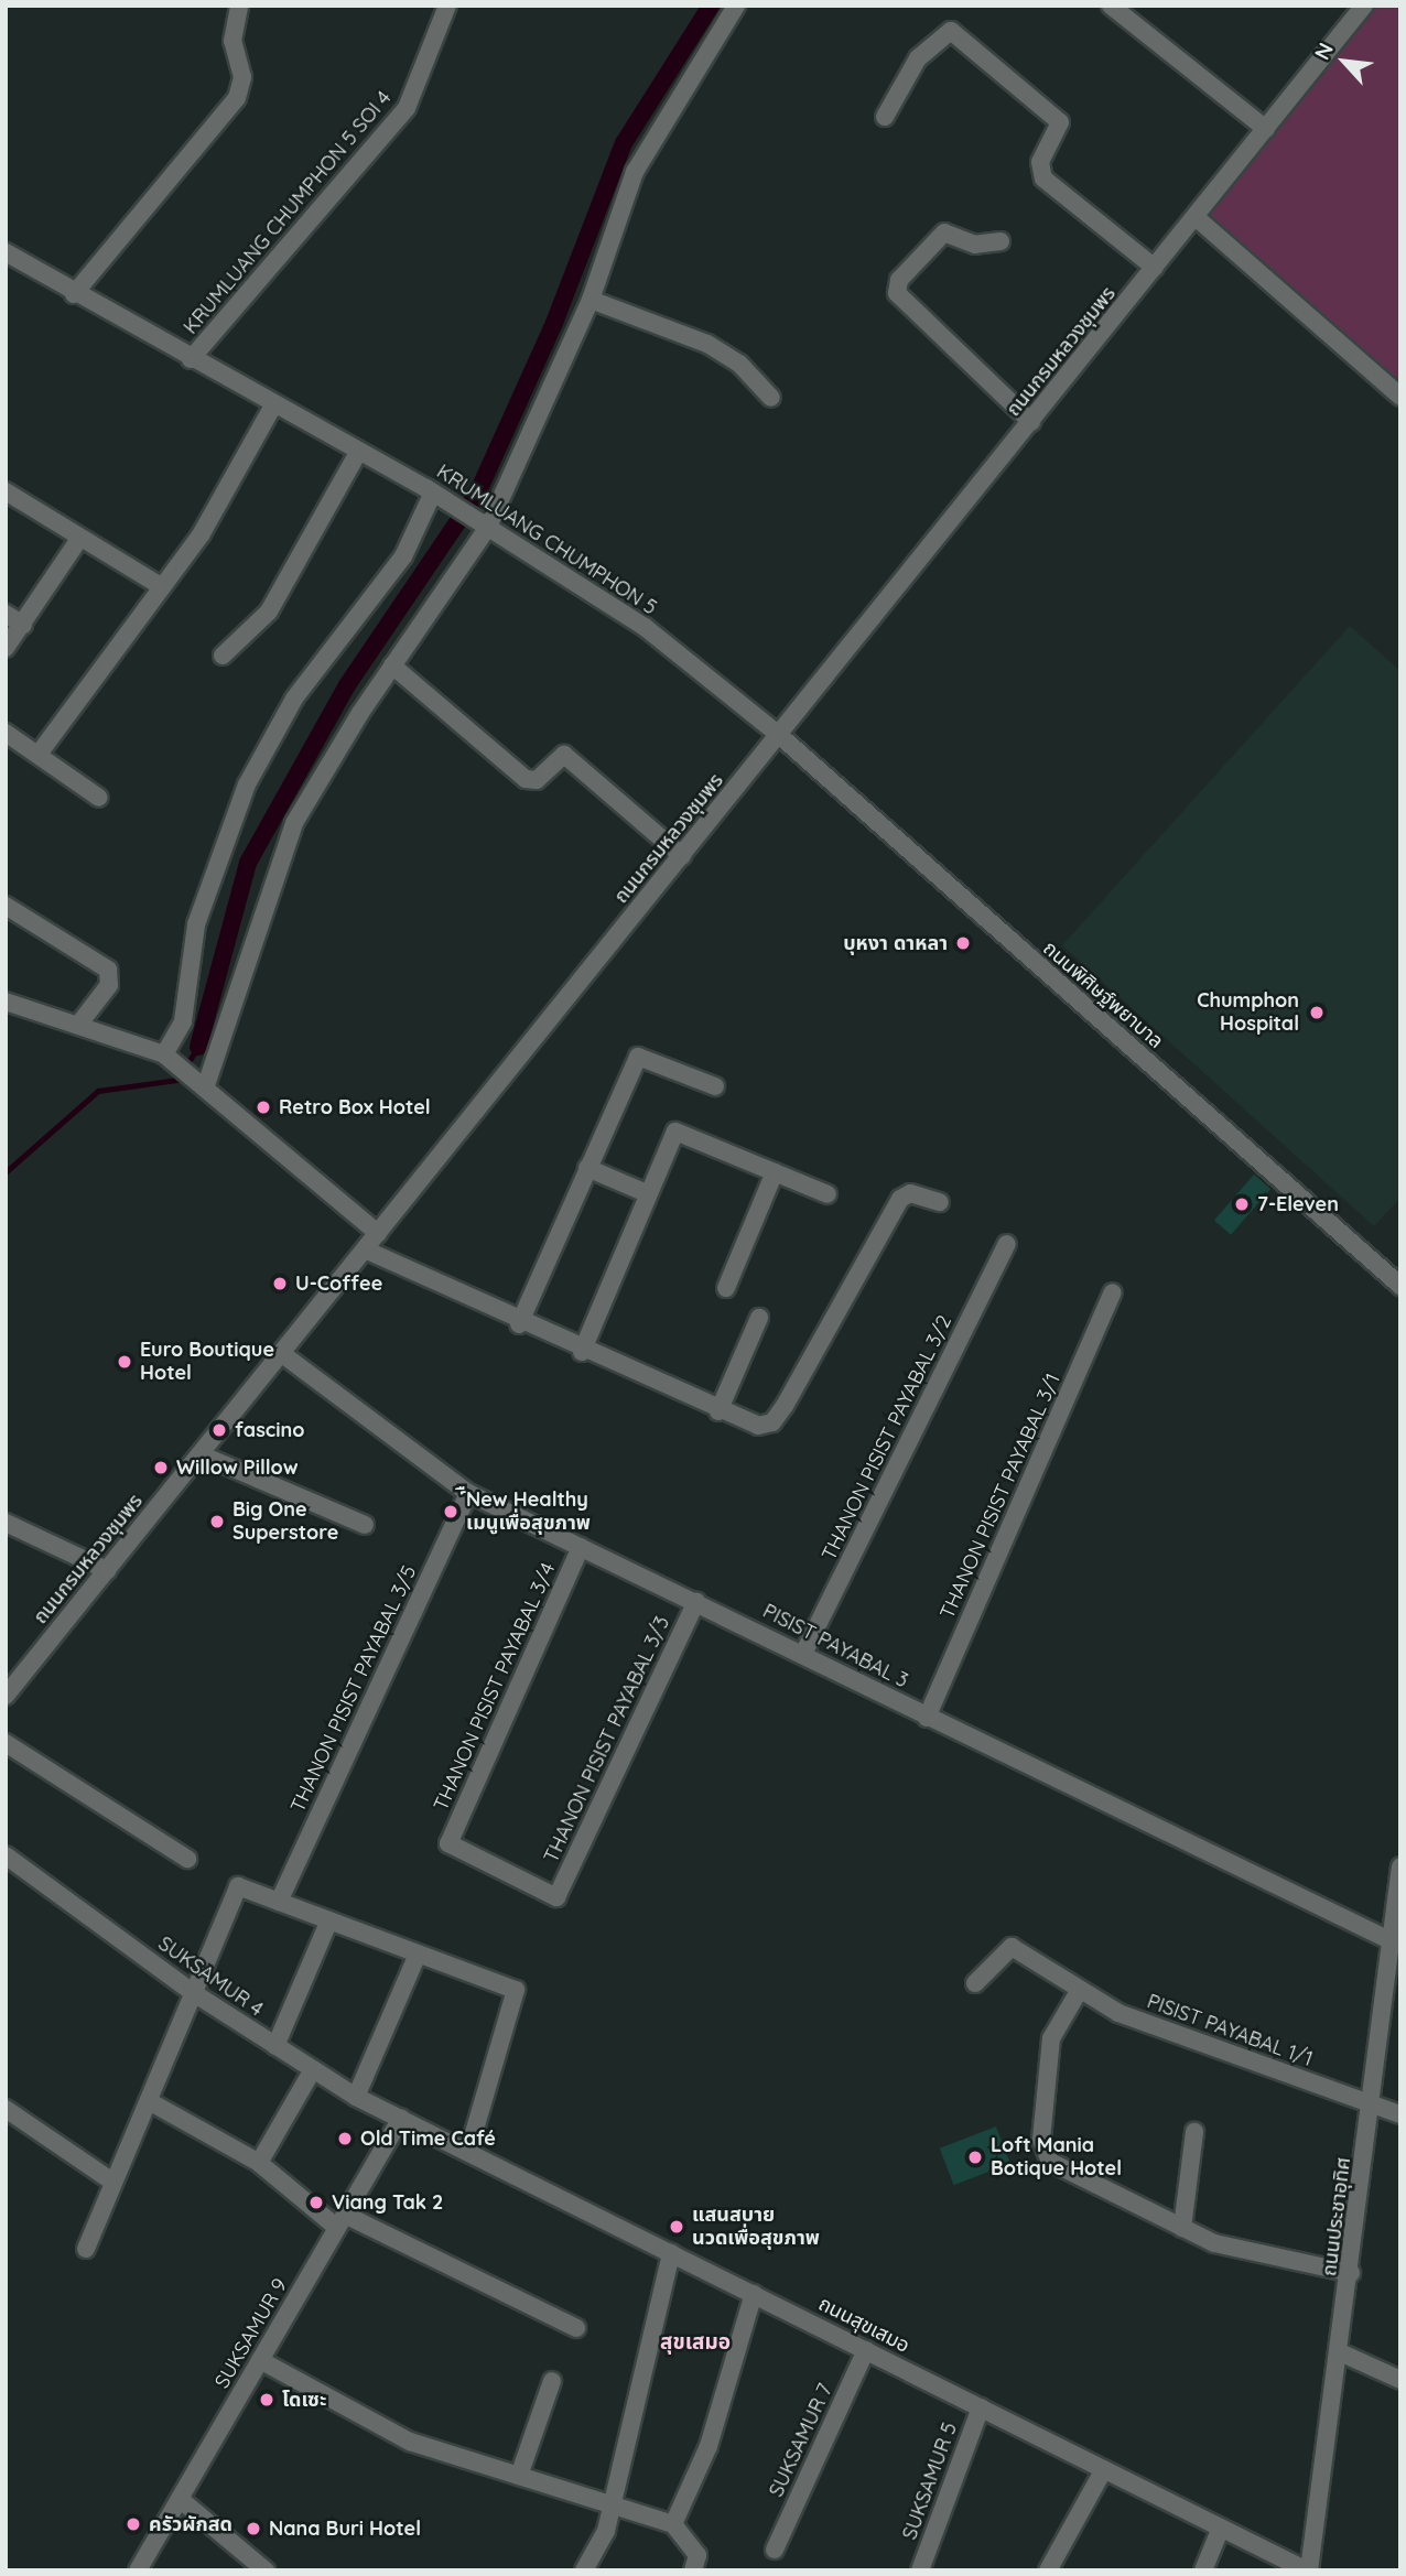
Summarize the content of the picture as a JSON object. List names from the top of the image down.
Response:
{
  "streets": {
    "street": [
      "KRUMLUANG CHUMPHON 5 SOI 4",
      "ถนนกรมหลวงชุมพร",
      "KRUMLUANG CHUMPHON 5",
      "ถนนพิศิษฐ์พยาบาล",
      "THANON PISIST PAYABAL 3/2",
      "THANON PISIST PAYABAL 3/1",
      "PISIST PAYABAL 3",
      "THANON PISIST PAYABAL 3/4",
      "THANON PISIST PAYABAL 3/5",
      "THANON PISIST PAYABAL 3/3",
      "SUKSAMUR 4",
      "PISIST PAYABAL 1/1",
      "ถนนประชาอุทิศ",
      "ถนนสุขเสมอ",
      "SUKSAMUR 9",
      "SUKSAMUR 7",
      "SUKSAMUR 5"
    ]
  },
  "crossings": [
    ["KRUMLUANG CHUMPHON 5 SOI 4", "KRUMLUANG CHUMPHON 5"],
    ["ถนนกรมหลวงชุมพร", "KRUMLUANG CHUMPHON 5"],
    ["ถนนกรมหลวงชุมพร", "ถนนพิศิษฐ์พยาบาล"],
    ["ถนนกรมหลวงชุมพร", "PISIST PAYABAL 3"],
    ["KRUMLUANG CHUMPHON 5", "ถนนพิศิษฐ์พยาบาล"],
    ["THANON PISIST PAYABAL 3/2", "PISIST PAYABAL 3"],
    ["THANON PISIST PAYABAL 3/1", "PISIST PAYABAL 3"],
    ["PISIST PAYABAL 3", "THANON PISIST PAYABAL 3/4"],
    ["PISIST PAYABAL 3", "THANON PISIST PAYABAL 3/5"],
    ["PISIST PAYABAL 3", "THANON PISIST PAYABAL 3/3"],
    ["PISIST PAYABAL 3", "ถนนประชาอุทิศ"],
    ["THANON PISIST PAYABAL 3/4", "THANON PISIST PAYABAL 3/3"],
    ["SUKSAMUR 4", "ถนนสุขเสมอ"],
    ["SUKSAMUR 4", "SUKSAMUR 9"],
    ["PISIST PAYABAL 1/1", "ถนนประชาอุทิศ"],
    ["ถนนประชาอุทิศ", "ถนนสุขเสมอ"],
    ["ถนนสุขเสมอ", "SUKSAMUR 9"],
    ["ถนนสุขเสมอ", "SUKSAMUR 7"],
    ["ถนนสุขเสมอ", "SUKSAMUR 5"]
  ],
  "districts": ["สุขเสมอ"],
  "places": [
    "บุหงา ดาหลา",
    "Chumphon Hospital",
    "Retro Box Hotel",
    "7-Eleven",
    "U-Coffee",
    "Euro Boutique Hotel",
    "fascino",
    "Willow Pillow",
    "์ืNew Healthy เมนูเพื่อสุขภาพ",
    "Big One Superstore",
    "Old Time Café",
    "Loft Mania Botique Hotel",
    "Viang Tak 2",
    "แสนสบาย นวดเพื่อสุขภาพ",
    "โดเซะ",
    "ครัวผักสด",
    "Nana Buri Hotel"
  ],
  "north": "top left"
}
